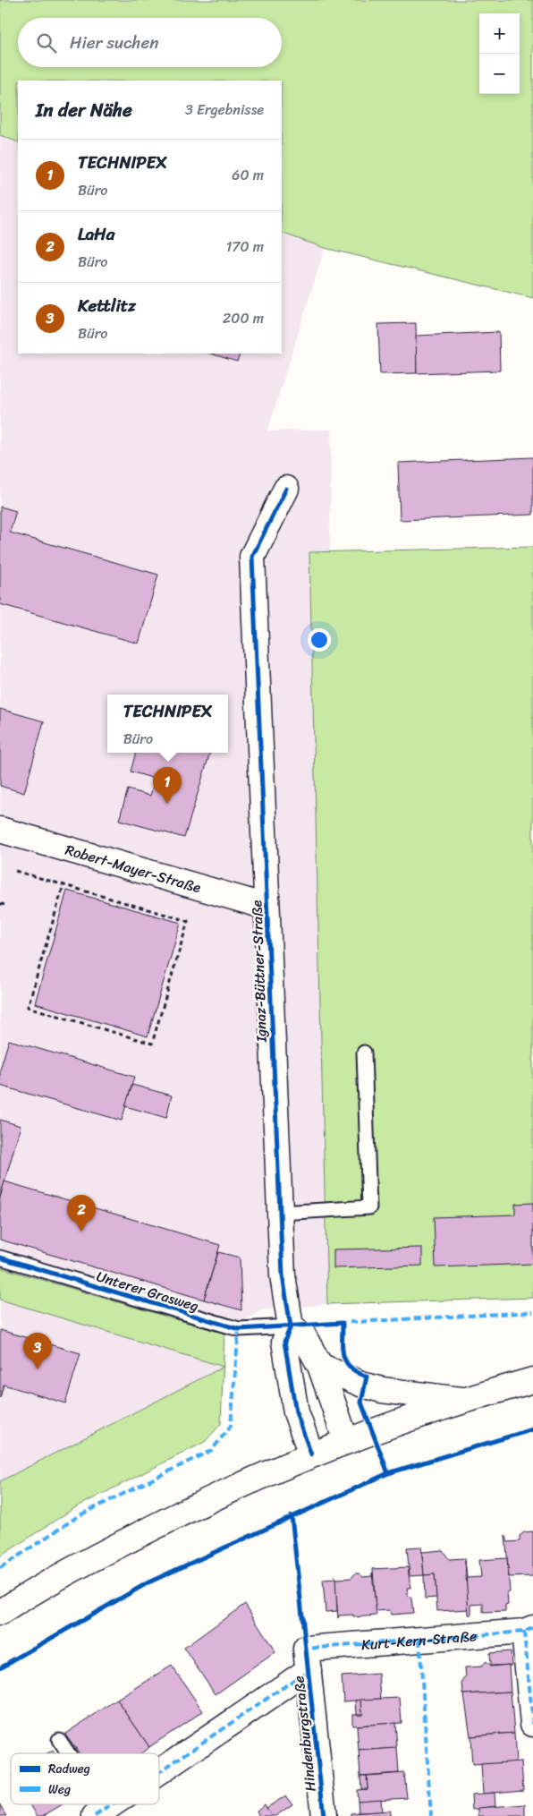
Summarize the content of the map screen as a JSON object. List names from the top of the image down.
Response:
{
  "streets": {
    "street": [
      "Robert-Mayer-Straße",
      "Ignaz-Büttner-Straße",
      "Kurt-Kern-Straße",
      "Hindenburgstraße"
    ],
    "lane": ["Unterer Grasweg"]
  },
  "crossings": [
    ["Robert-Mayer-Straße", "Ignaz-Büttner-Straße"],
    ["Ignaz-Büttner-Straße", "Unterer Grasweg"],
    ["Kurt-Kern-Straße", "Hindenburgstraße"]
  ],
  "legend": ["Radweg", "Weg"],
  "page": {
    "map_buttons": ["+", "−"],
    "search": "Hier suchen",
    "heading": ["In der Nähe", "3 Ergebnisse"],
    "list": [
      {
        "mark": "1",
        "name": "TECHNIPEX",
        "note": "Büro",
        "value": "60 m"
      },
      {
        "mark": "2",
        "name": "LaHa",
        "note": "Büro",
        "value": "170 m"
      },
      {
        "mark": "3",
        "name": "Kettlitz",
        "note": "Büro",
        "value": "200 m"
      }
    ],
    "popup": ["TECHNIPEX", "Büro"],
    "pins": ["1", "2", "3"]
  }
}
